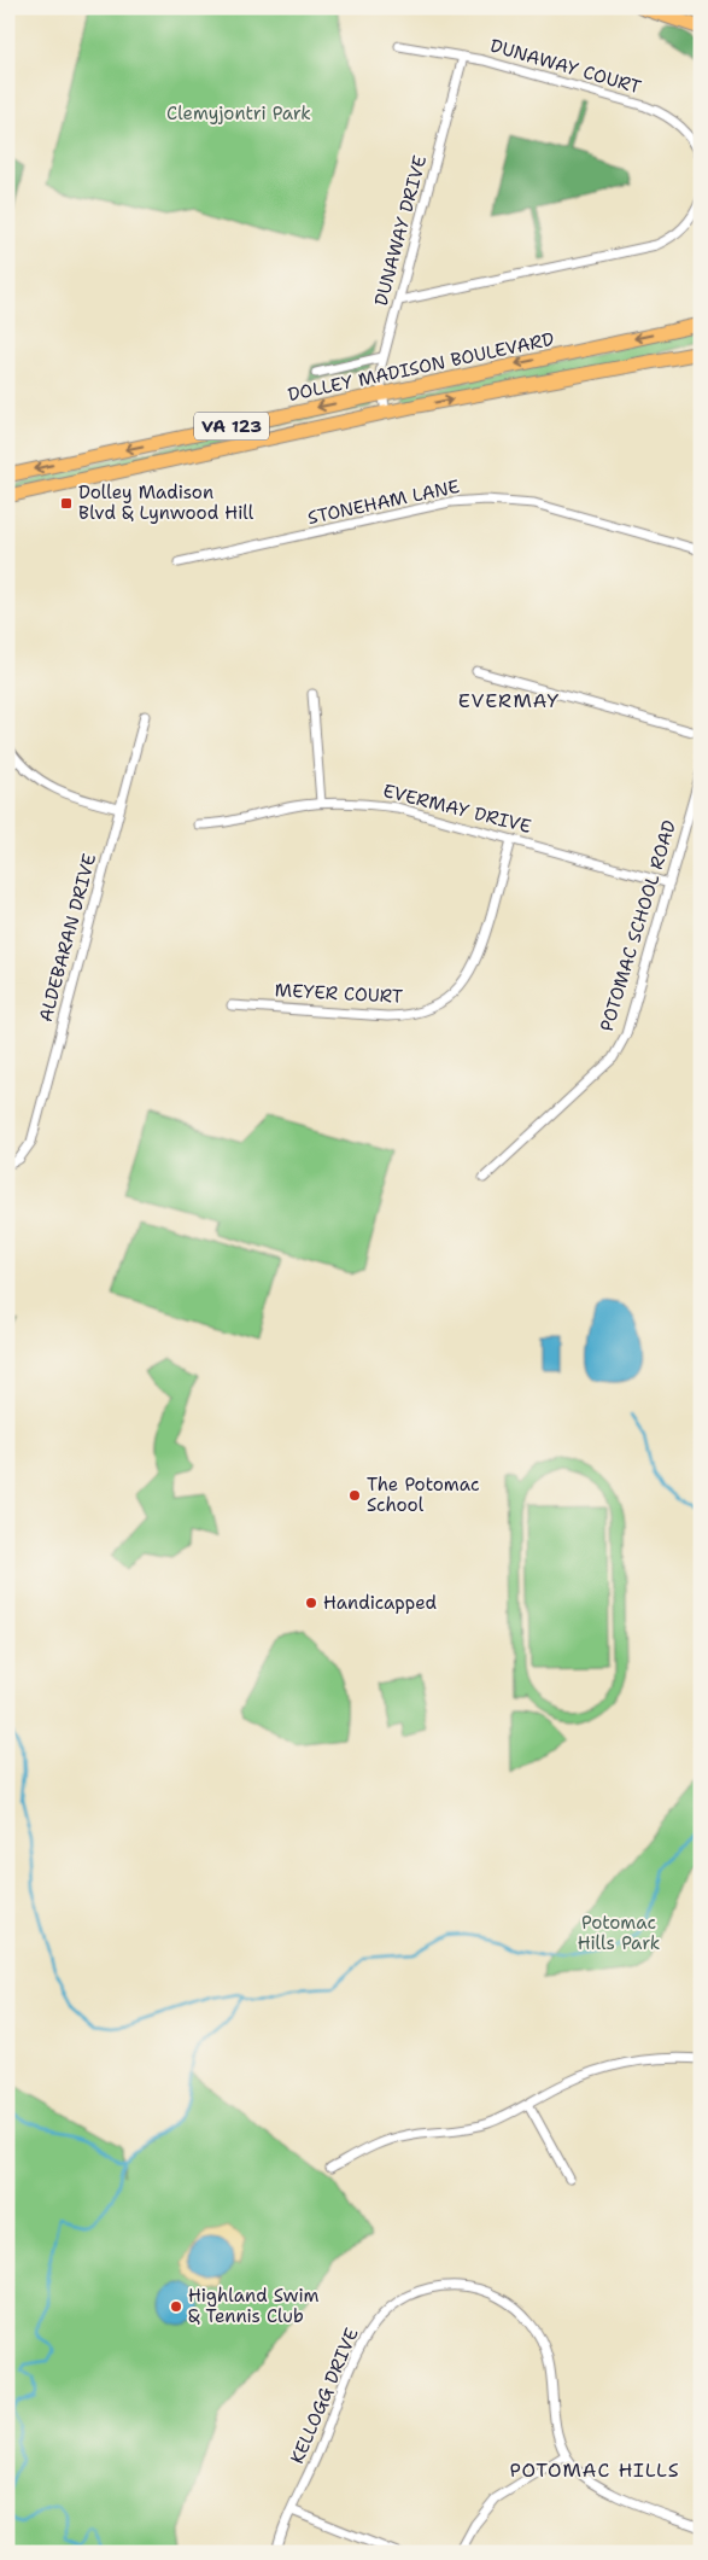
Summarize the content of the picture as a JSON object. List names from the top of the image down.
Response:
{
  "streets": {
    "main road": ["DOLLEY MADISON BOULEVARD", "VA 123"],
    "street": [
      "DUNAWAY COURT",
      "DUNAWAY DRIVE",
      "STONEHAM LANE",
      "EVERMAY DRIVE",
      "POTOMAC SCHOOL ROAD",
      "ALDEBARAN DRIVE",
      "MEYER COURT",
      "KELLOGG DRIVE"
    ]
  },
  "crossings": [
    ["DUNAWAY COURT", "DUNAWAY DRIVE"],
    ["DUNAWAY DRIVE", "DOLLEY MADISON BOULEVARD"],
    ["EVERMAY DRIVE", "POTOMAC SCHOOL ROAD"],
    ["EVERMAY DRIVE", "MEYER COURT"]
  ],
  "districts": ["EVERMAY", "POTOMAC HILLS"],
  "parks": ["Clemyjontri Park", "Potomac Hills Park"],
  "places": {
    "transit": ["Dolley Madison Blvd & Lynwood Hill"],
    "other": ["The Potomac School", "Handicapped", "Highland Swim & Tennis Club"]
  }
}
